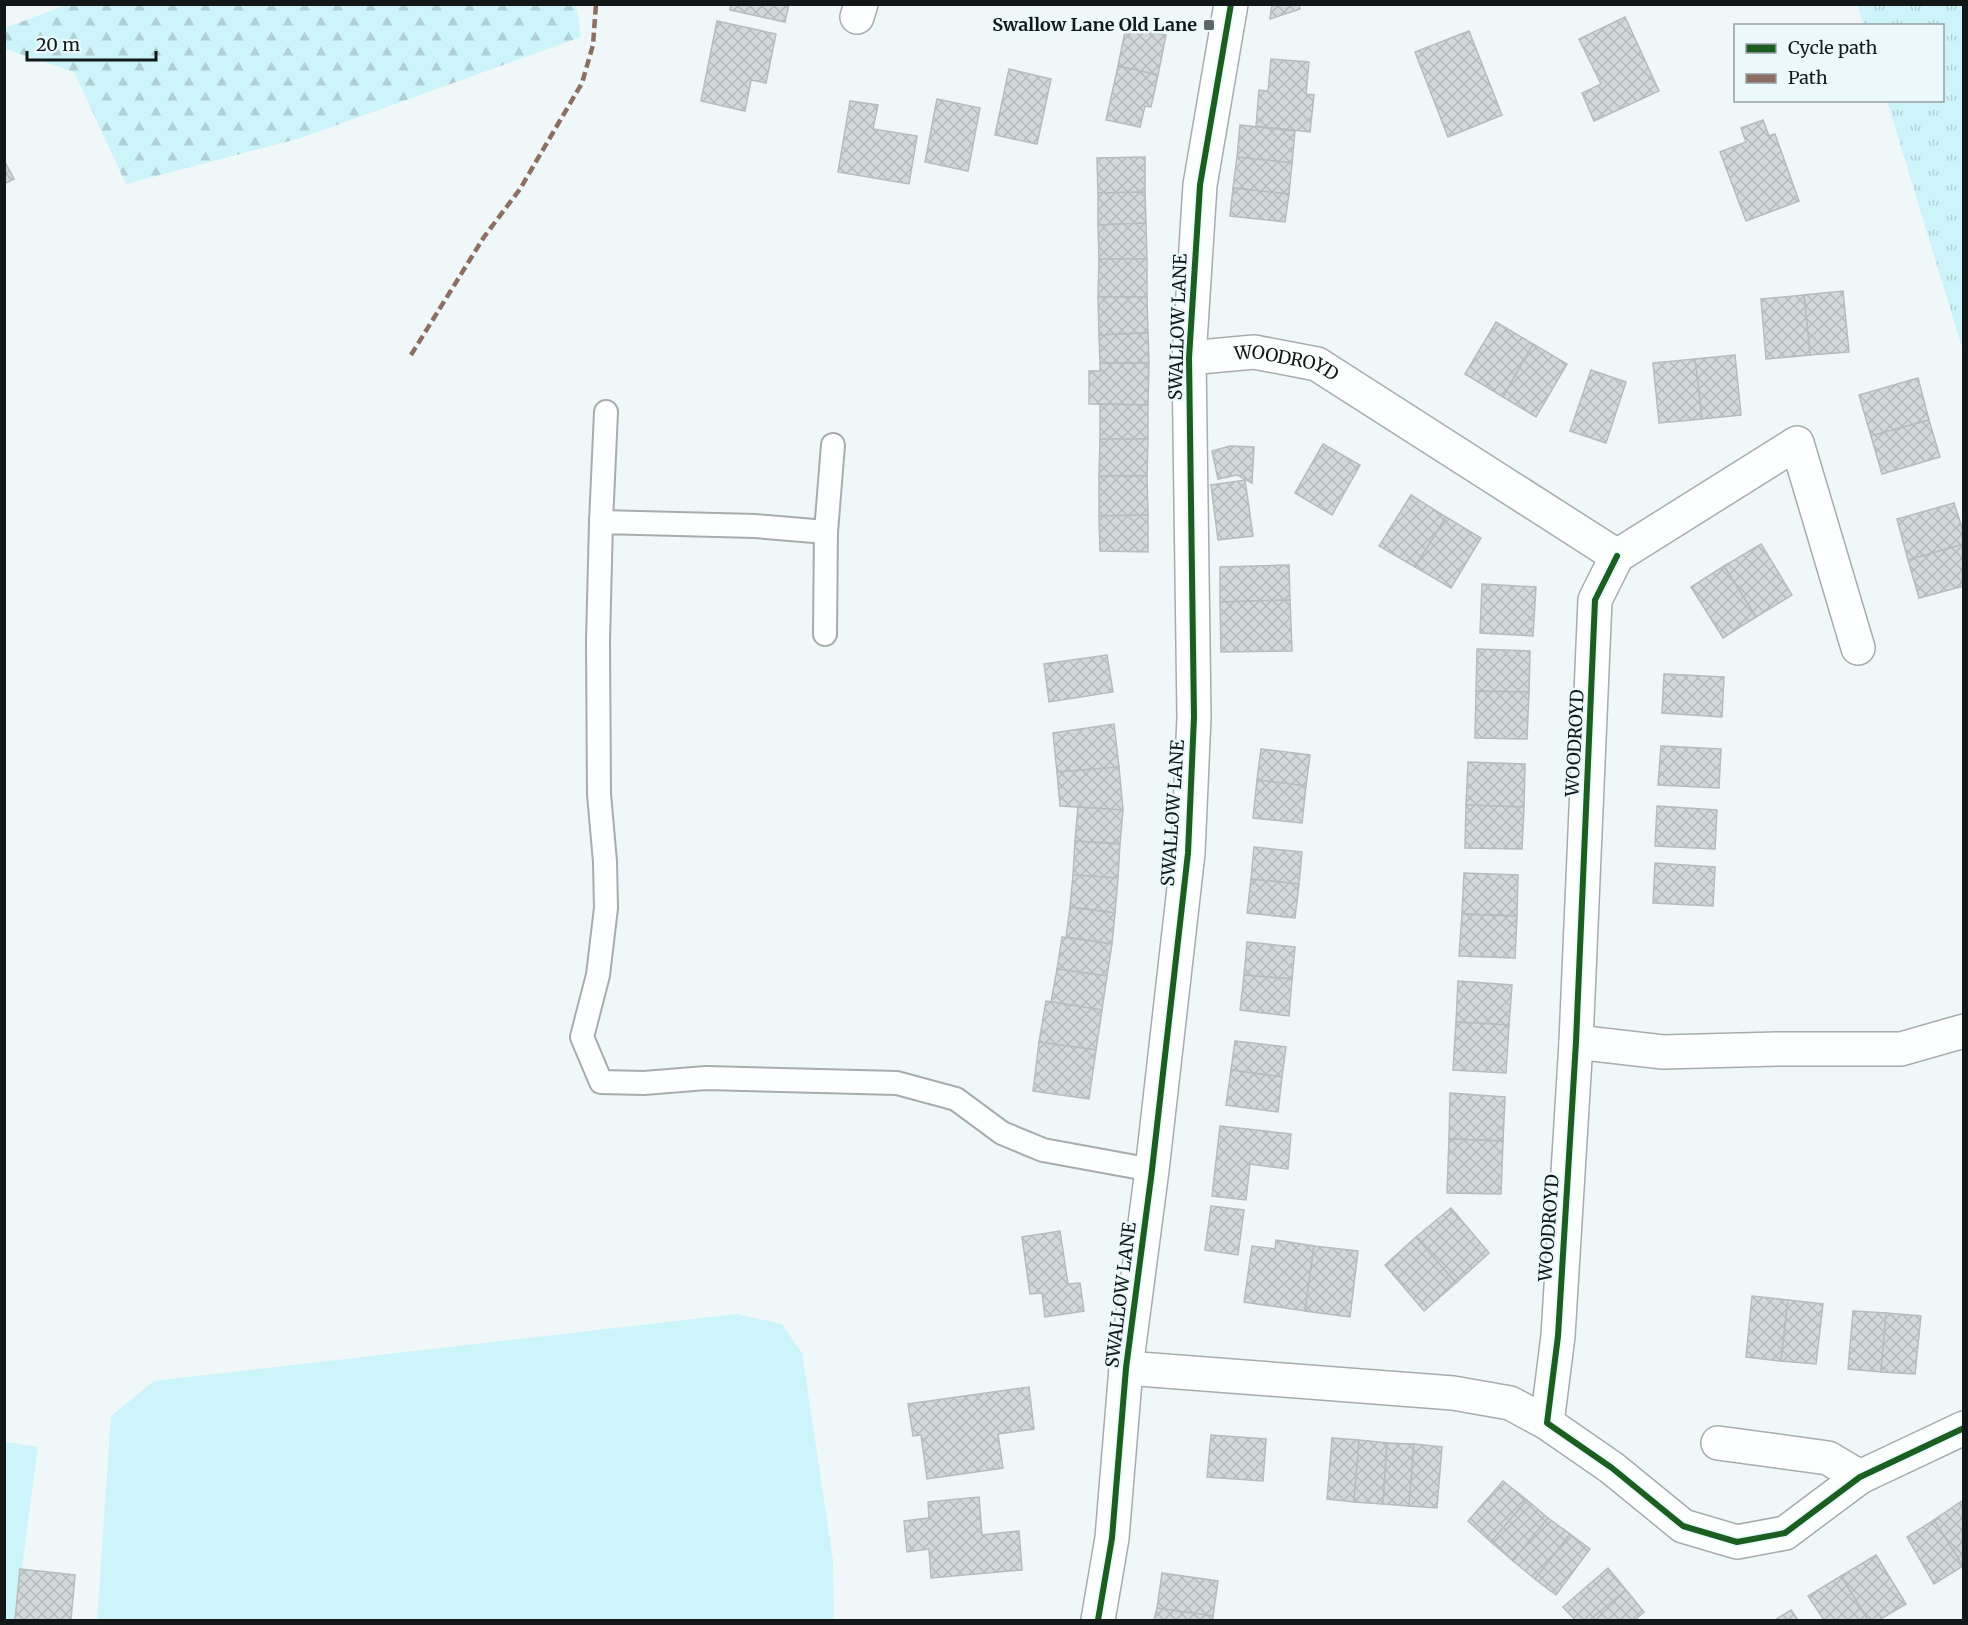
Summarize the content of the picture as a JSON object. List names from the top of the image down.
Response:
{
  "streets": {
    "street": ["SWALLOW LANE", "WOODROYD"]
  },
  "crossings": [
    ["SWALLOW LANE", "WOODROYD"]
  ],
  "places": {
    "transit": ["Swallow Lane Old Lane"]
  },
  "legend": ["Cycle path", "Path"],
  "scale_bar": "20 m"
}
